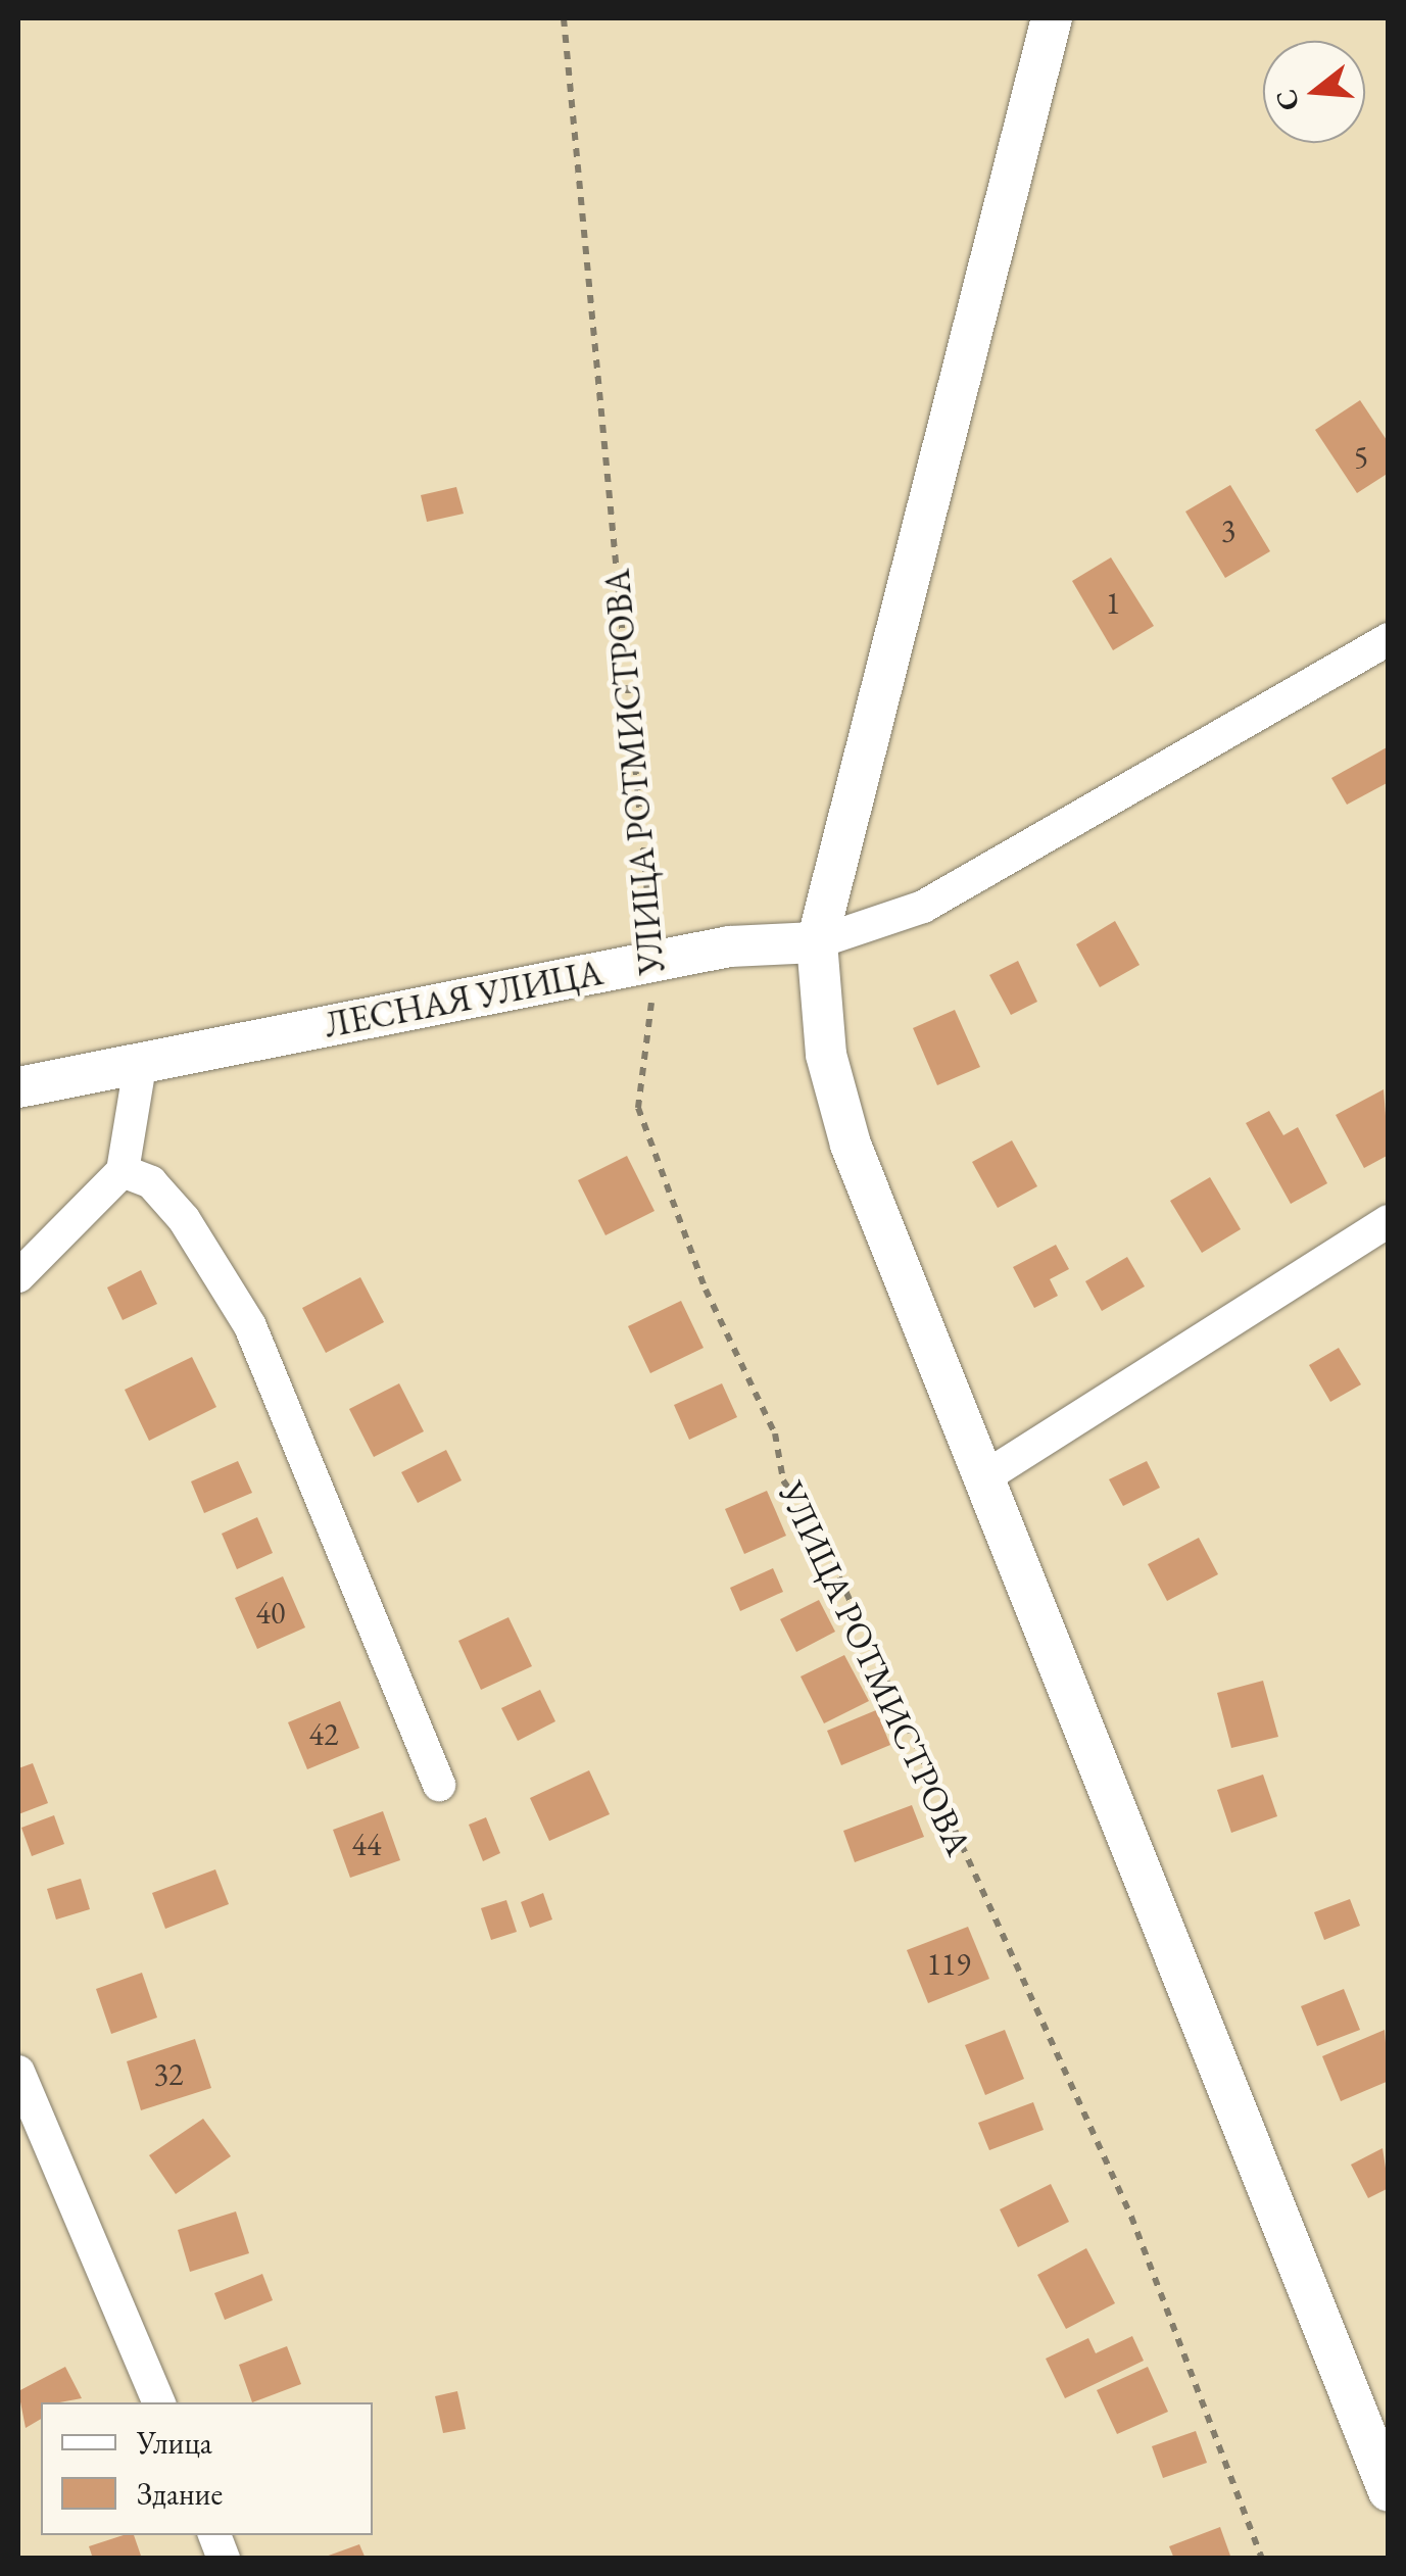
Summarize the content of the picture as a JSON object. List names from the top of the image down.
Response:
{
  "streets": {
    "street": ["ЛЕСНАЯ УЛИЦА"],
    "path": ["УЛИЦА РОТМИСТРОВА"]
  },
  "crossings": [
    ["УЛИЦА РОТМИСТРОВА", "ЛЕСНАЯ УЛИЦА"]
  ],
  "house_numbers": [
    "5",
    "3",
    "1",
    "40",
    "42",
    "44",
    "119",
    "32"
  ],
  "legend": ["Улица", "Здание"],
  "north": "left"
}
